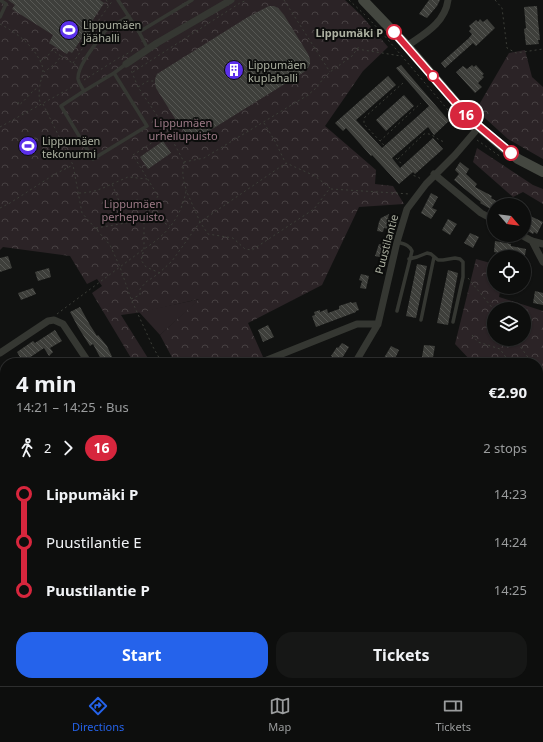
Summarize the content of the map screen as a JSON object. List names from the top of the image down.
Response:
{
  "streets": {
    "street": ["Puustilantie"]
  },
  "parks": ["Lippumäen urheilupuisto", "Lippumäen perhepuisto"],
  "places": {
    "sports": ["Lippumäen jäähalli", "Lippumäen tekonurmi"],
    "other": ["Lippumäki P"],
    "building": ["Lippumäen kuplahalli"]
  },
  "lines": ["bus line 16"],
  "north": "bottom right",
  "page": {
    "on_map": "16",
    "heading": ["4 min", "14:21 – 14:25 · Bus", "€2.90"],
    "legs": ["2", "16", "2 stops"],
    "list": [
      {
        "name": "Lippumäki P",
        "value": "14:23"
      },
      {
        "name": "Puustilantie E",
        "value": "14:24"
      },
      {
        "name": "Puustilantie P",
        "value": "14:25"
      }
    ],
    "buttons": ["Start", "Tickets"],
    "tabs": ["Directions", "Map", "Tickets"]
  }
}
